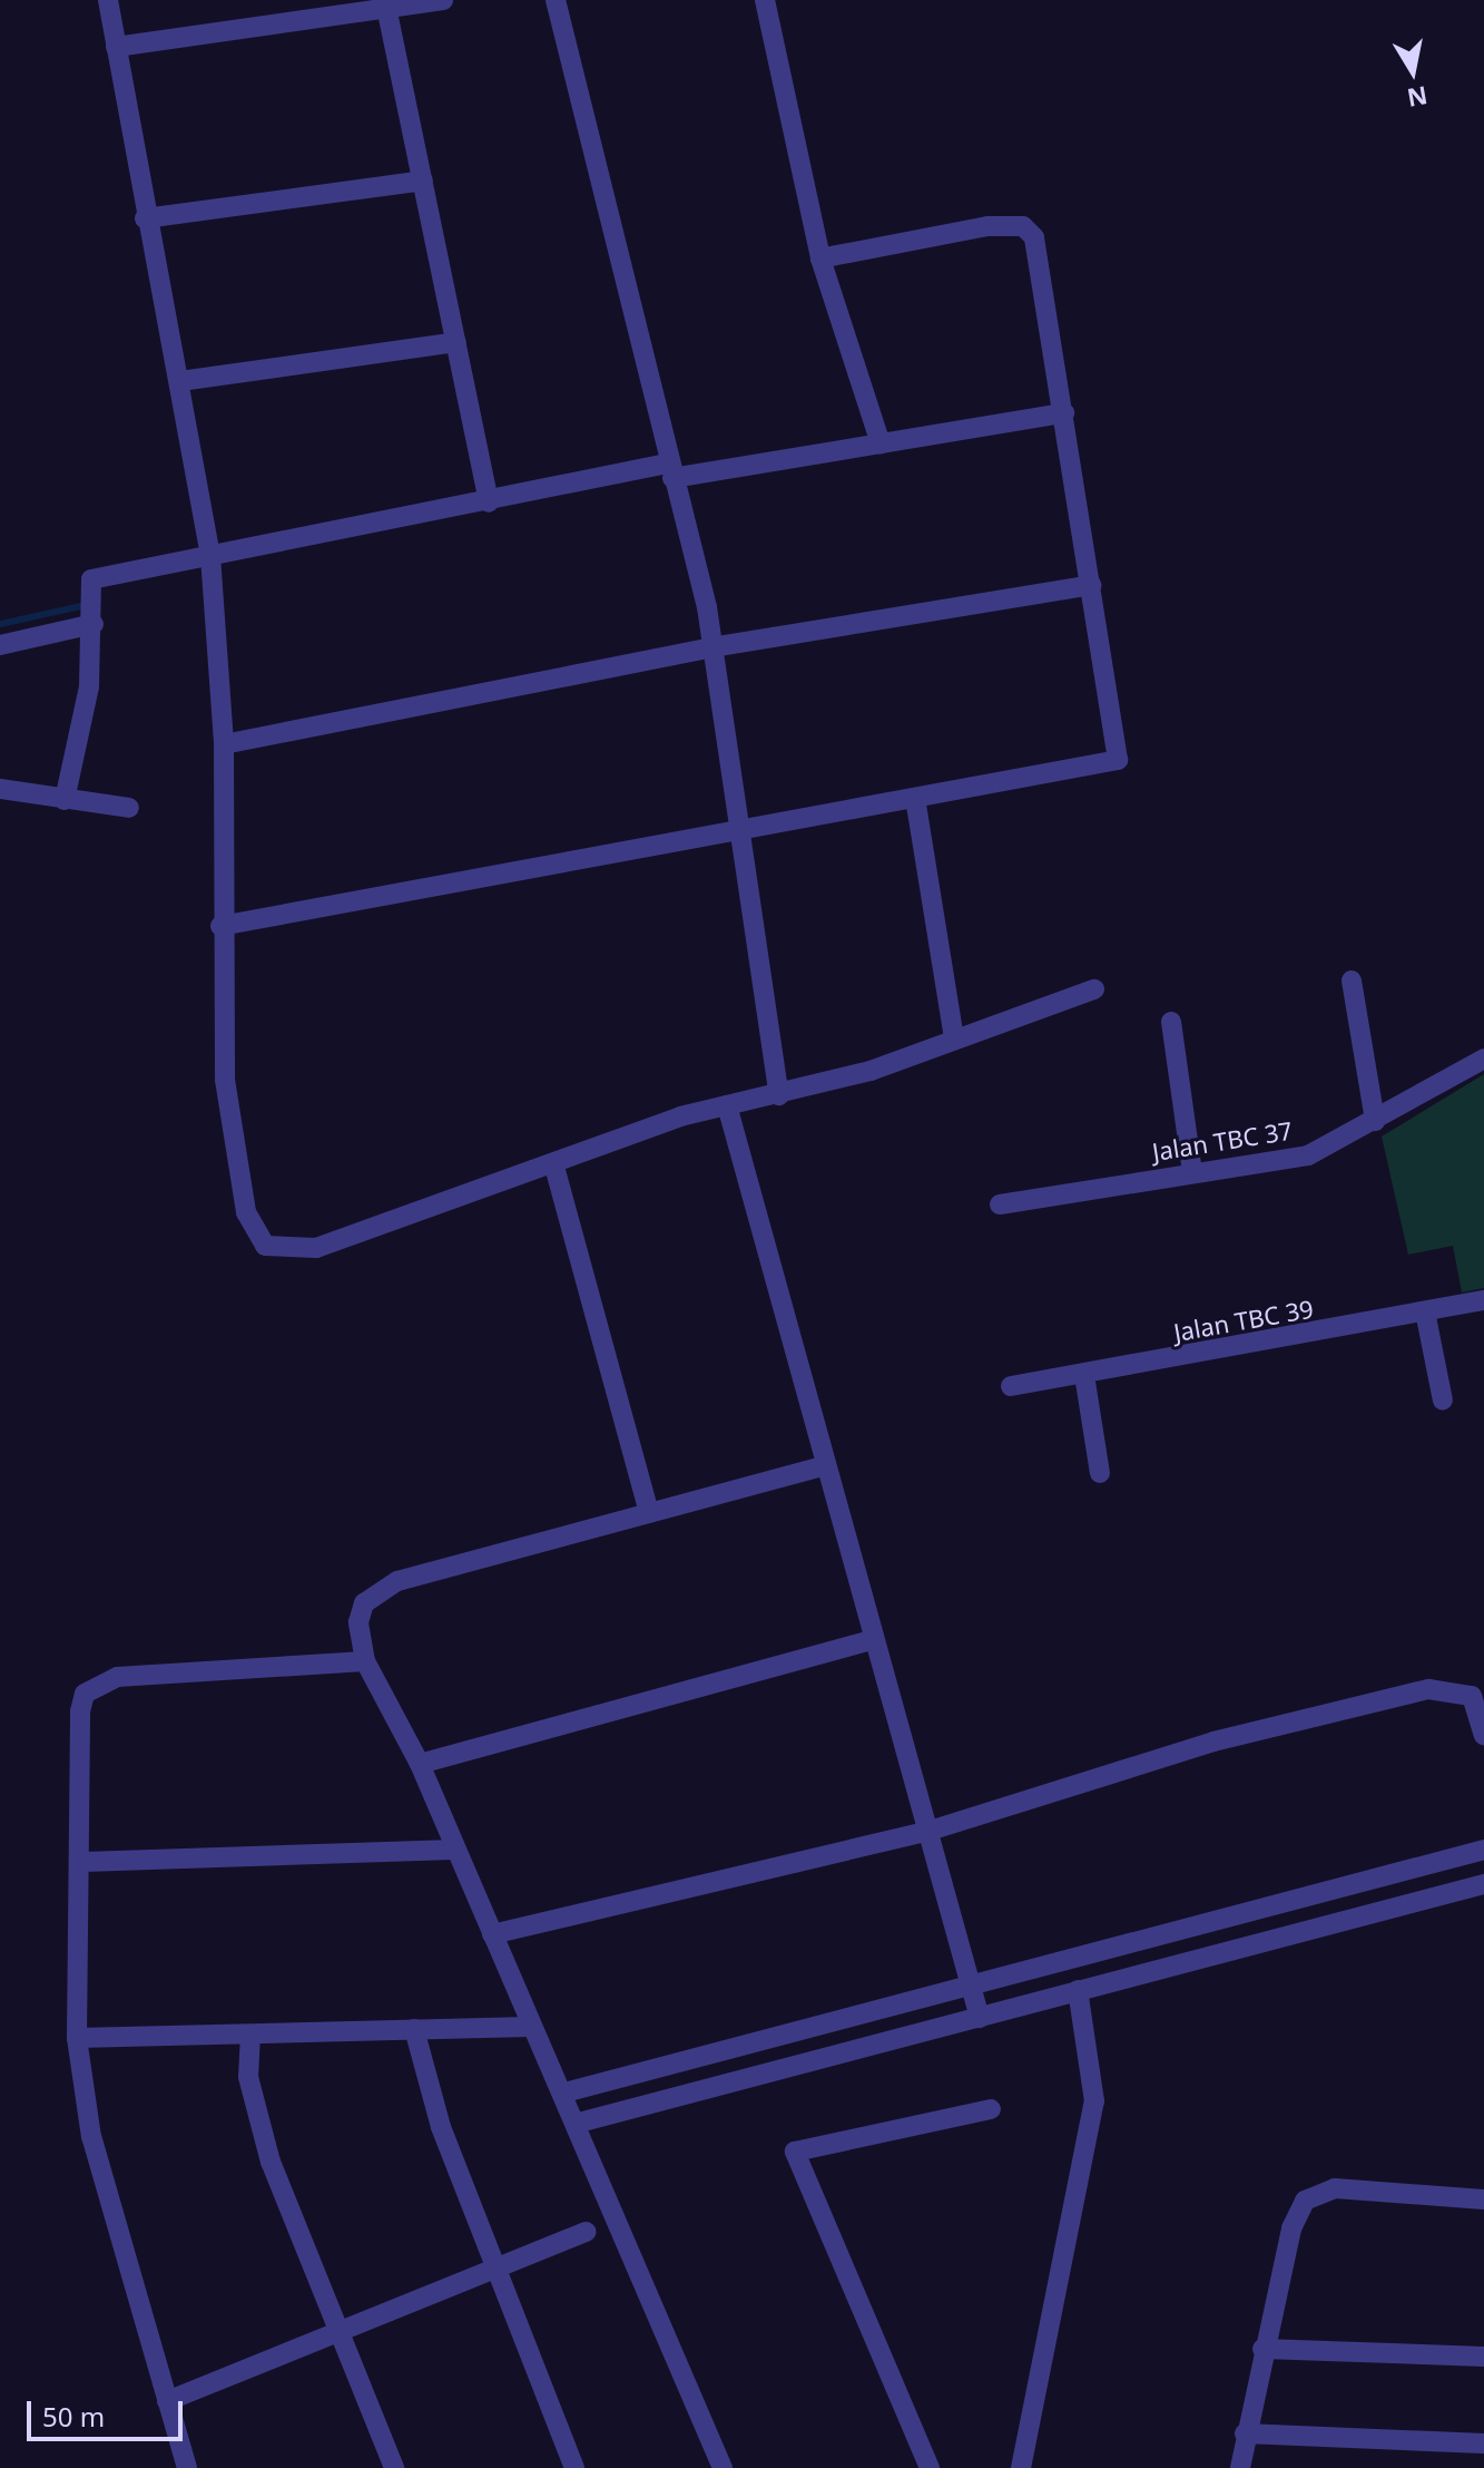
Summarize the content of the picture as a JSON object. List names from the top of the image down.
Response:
{
  "streets": {
    "street": ["Jalan TBC 37", "Jalan TBC 39"]
  },
  "scale_bar": "50 m",
  "north": "bottom"
}
